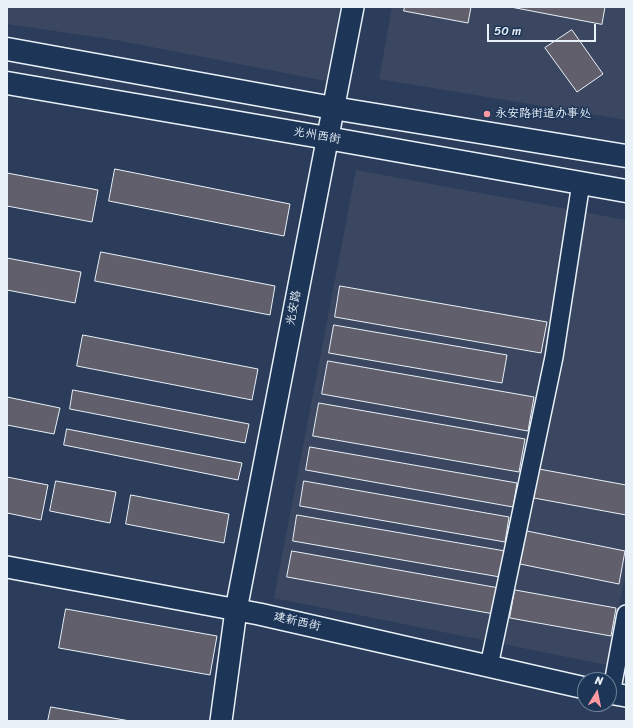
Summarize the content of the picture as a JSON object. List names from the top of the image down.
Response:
{
  "streets": {
    "main road": ["光州西街"],
    "street": ["光安路", "建新西街"]
  },
  "crossings": [
    ["光州西街", "光安路"],
    ["光安路", "建新西街"]
  ],
  "places": ["永安路街道办事处"],
  "scale_bar": "50 m",
  "north": "top"
}
